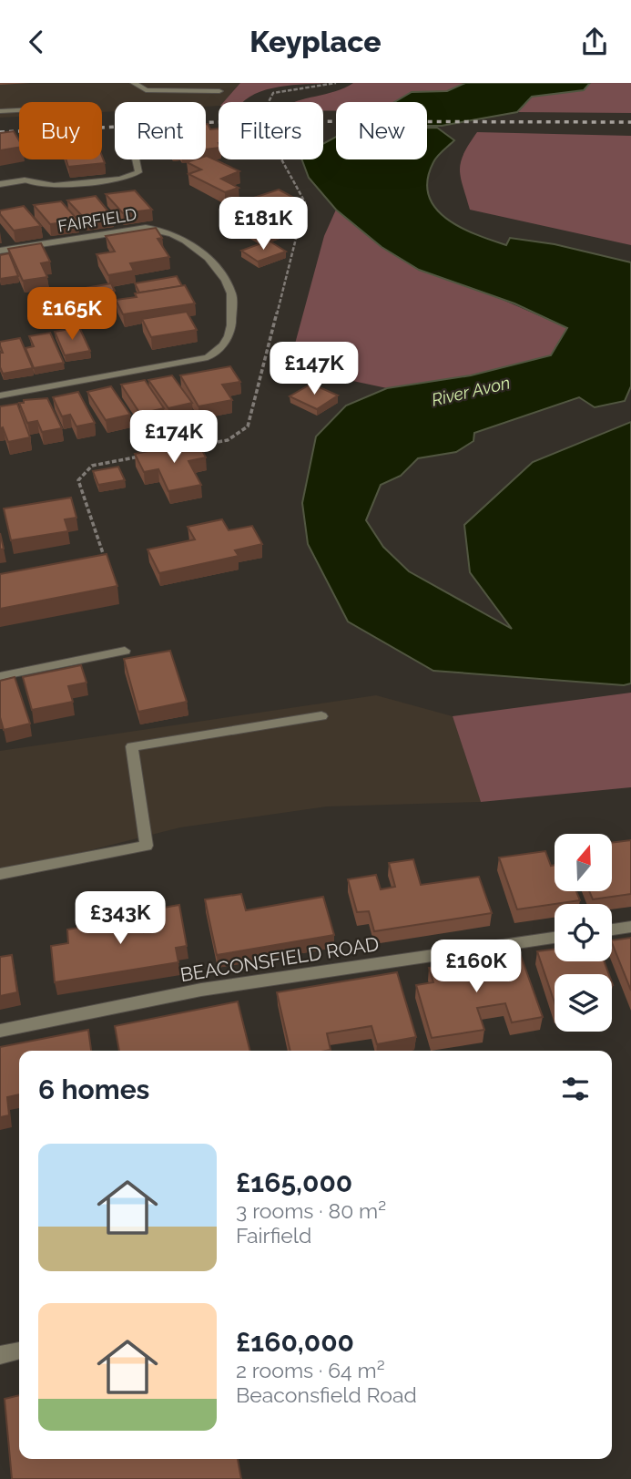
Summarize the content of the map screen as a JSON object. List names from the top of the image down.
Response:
{
  "streets": {
    "street": ["FAIRFIELD", "BEACONSFIELD ROAD"]
  },
  "water": ["River Avon"],
  "north": "top",
  "page": {
    "header": "Keyplace",
    "chip": [
      "Buy",
      "Rent",
      "Filters",
      "New"
    ],
    "price": [
      "£181K",
      "£165K",
      "£147K",
      "£174K",
      "£343K",
      "£160K"
    ],
    "heading": "6 homes",
    "list": [
      {
        "name": "£165,000",
        "note": "3 rooms · 80 m² · Fairfield"
      },
      {
        "name": "£160,000",
        "note": "2 rooms · 64 m² · Beaconsfield Road"
      }
    ]
  }
}
